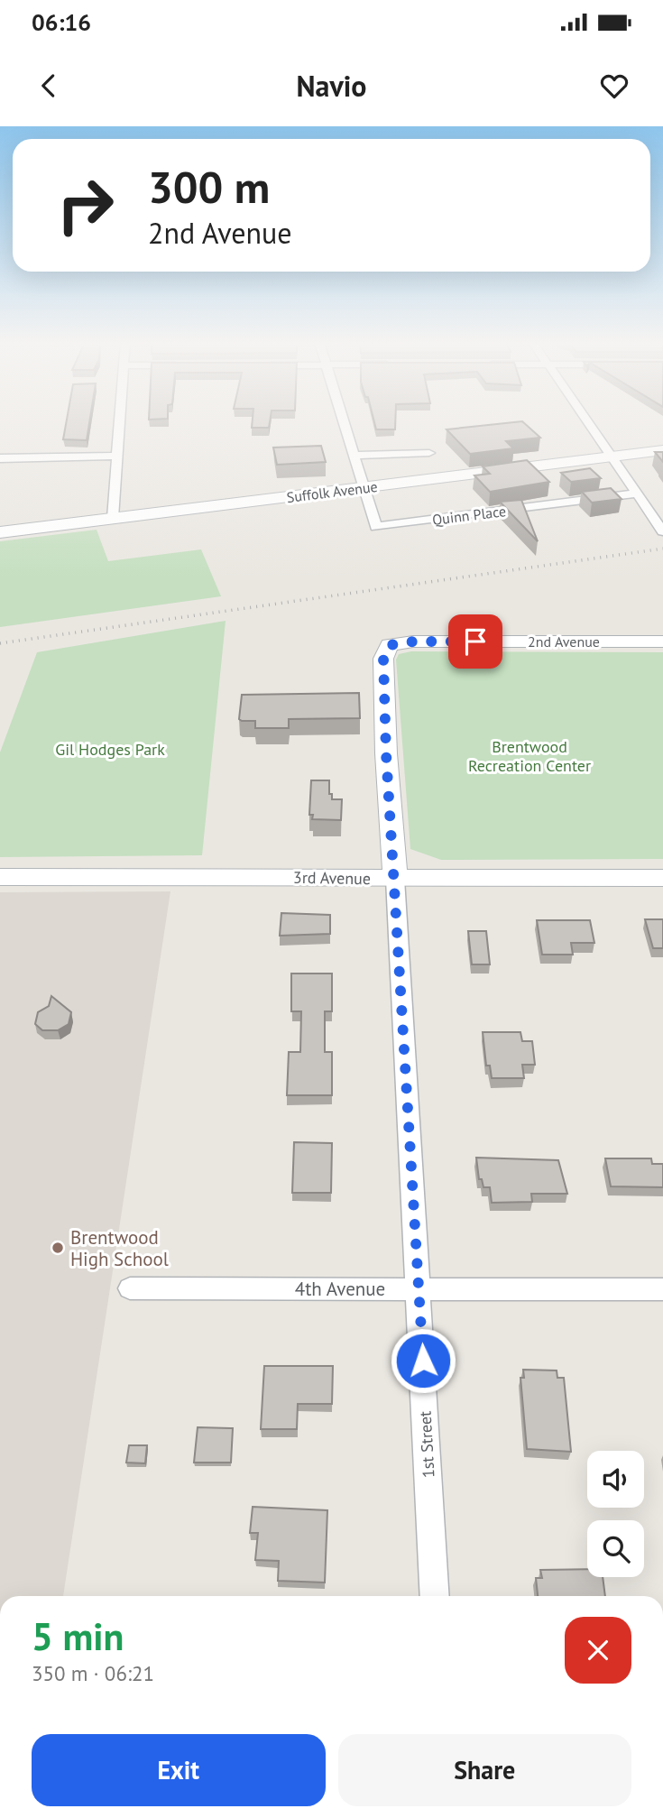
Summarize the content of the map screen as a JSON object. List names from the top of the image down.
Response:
{
  "streets": {
    "street": [
      "Suffolk Avenue",
      "Quinn Place",
      "2nd Avenue",
      "3rd Avenue",
      "4th Avenue",
      "1st Street"
    ]
  },
  "crossings": [
    ["Suffolk Avenue", "Quinn Place"],
    ["2nd Avenue", "1st Street"],
    ["3rd Avenue", "1st Street"],
    ["4th Avenue", "1st Street"]
  ],
  "parks": ["Brentwood Recreation Center", "Gil Hodges Park"],
  "places": ["Brentwood High School"],
  "page": {
    "status": "06:16",
    "header": "Navio",
    "turn": ["300 m", "2nd Avenue"],
    "heading": ["5 min", "350 m · 06:21"],
    "buttons": ["Exit", "Share"]
  }
}
